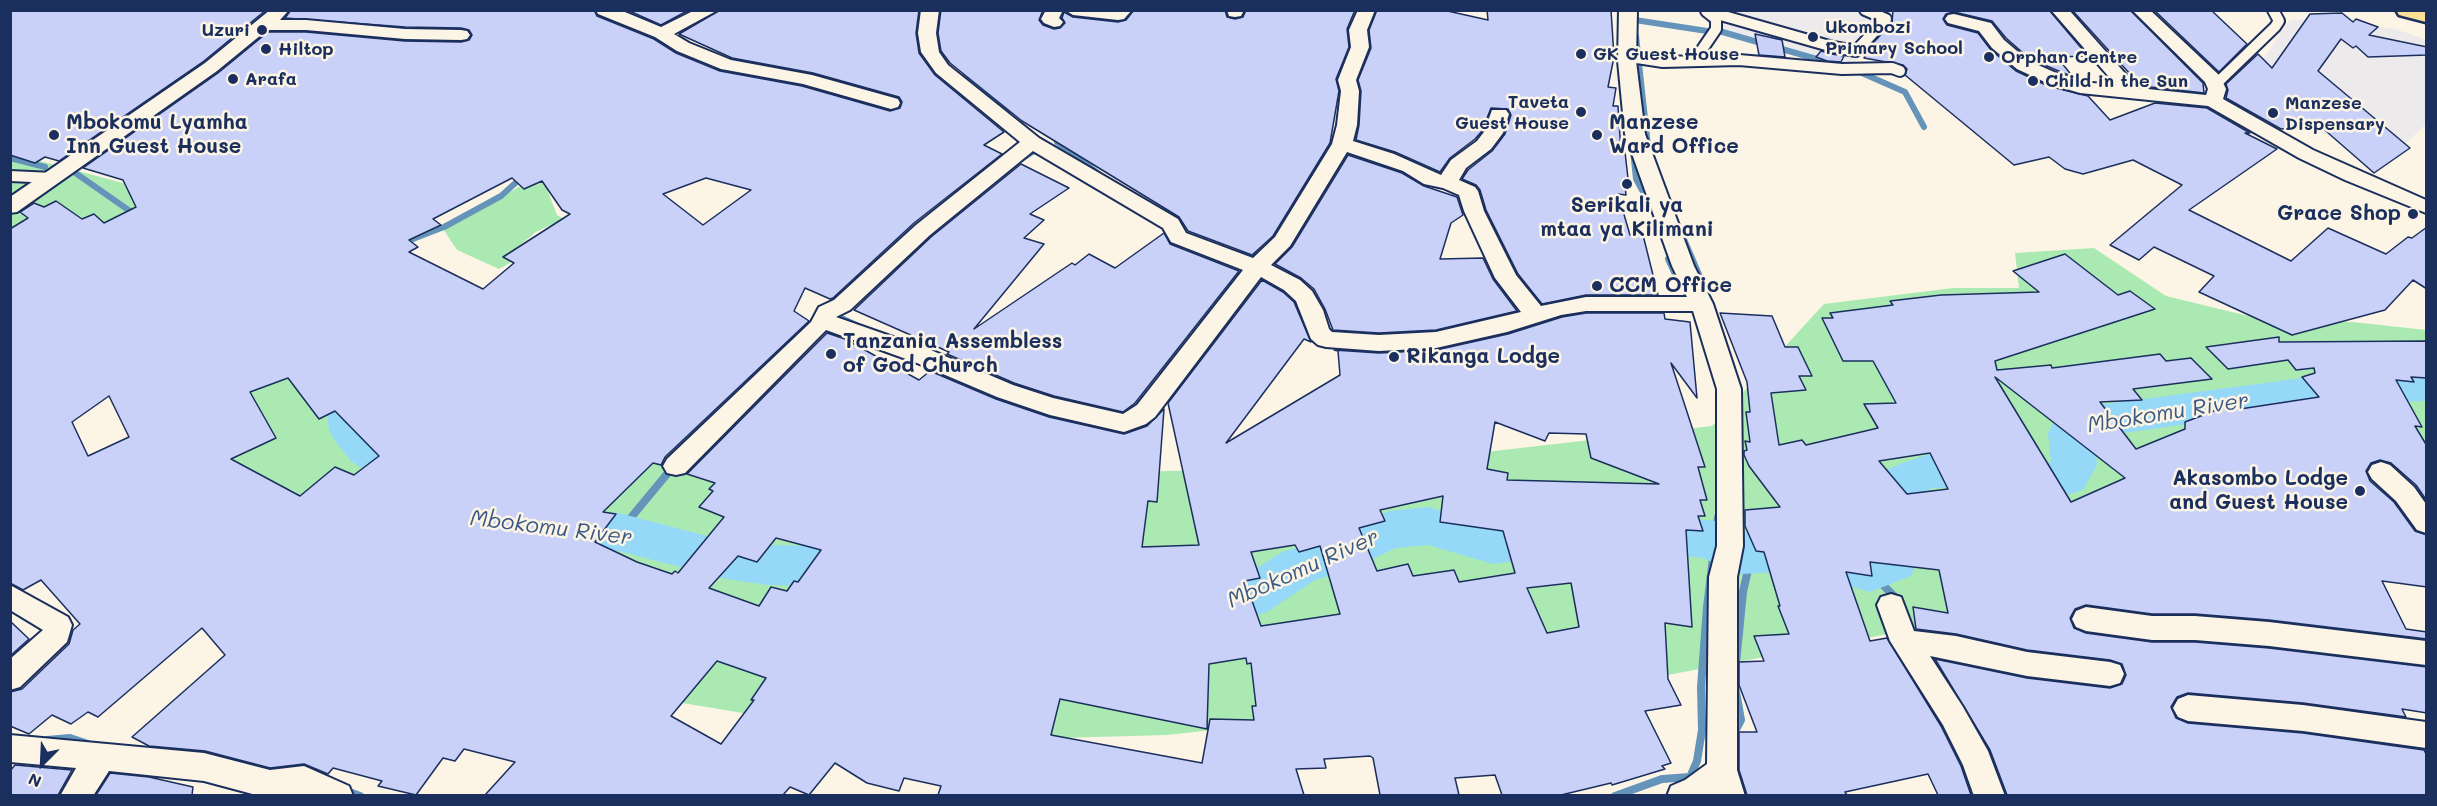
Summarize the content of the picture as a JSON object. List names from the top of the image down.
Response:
{
  "water": ["Mbokomu River"],
  "places": [
    "Uzuri",
    "Ukombozi Primary School",
    "Hiltop",
    "GK Guest House",
    "Orphan Centre",
    "Arafa",
    "Child in the Sun",
    "Taveta Guest House",
    "Manzese Dispensary",
    "Mbokomu Lyamha Inn Guest House",
    "Manzese Ward Office",
    "Serikali ya mtaa ya Kilimani",
    "Grace Shop",
    "CCM Office",
    "Tanzania Assembless of God Church",
    "Rikanga Lodge",
    "Akasombo Lodge and Guest House"
  ],
  "north": "bottom left"
}
